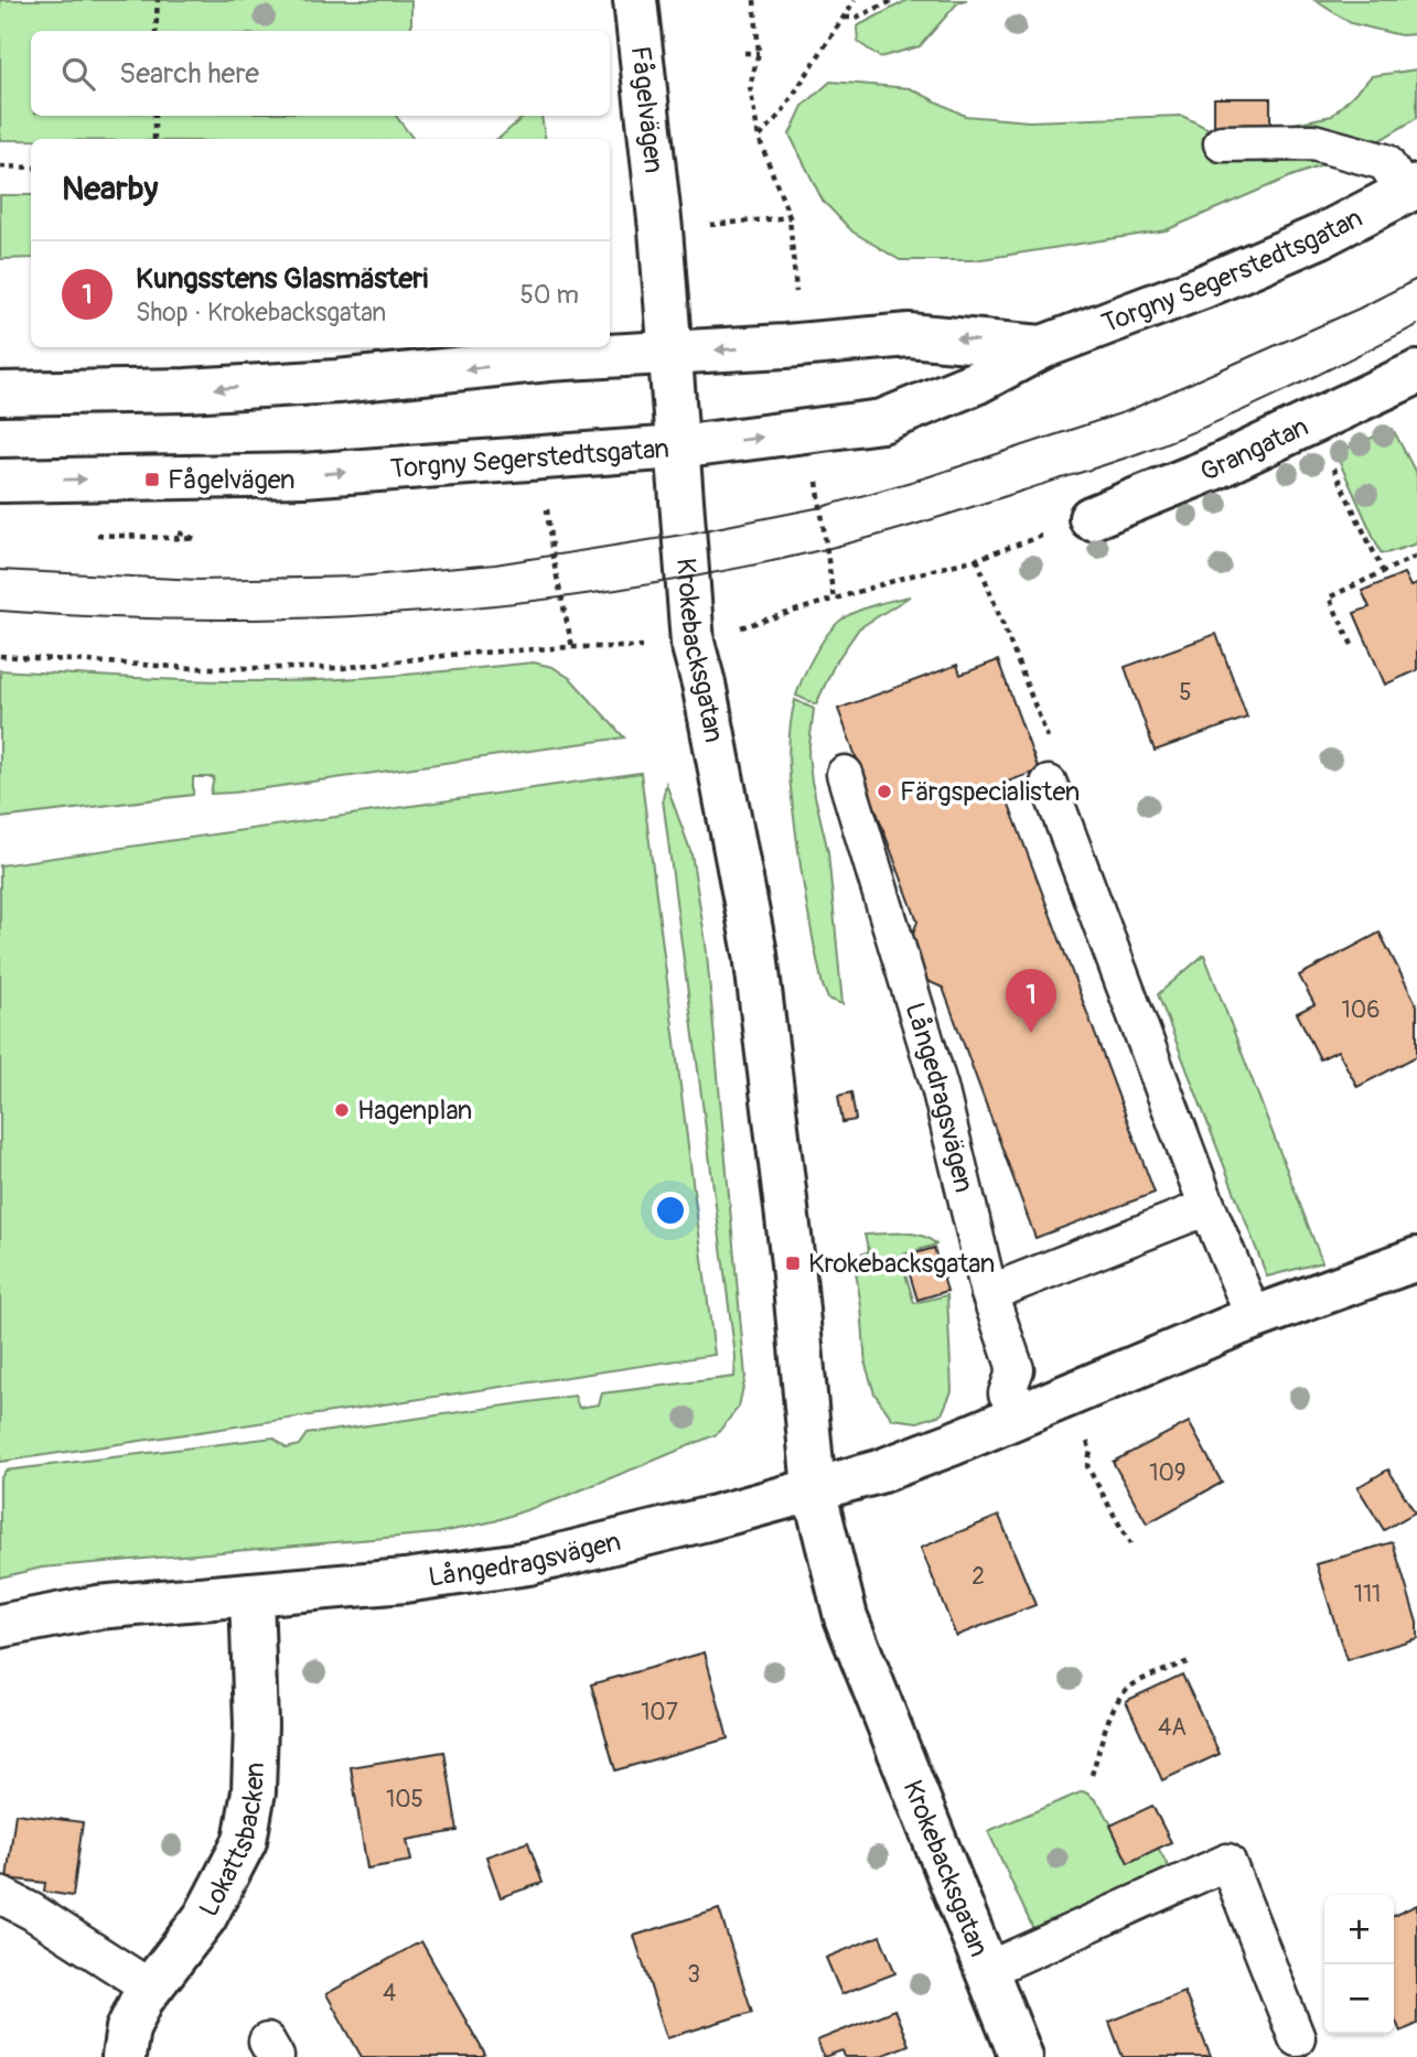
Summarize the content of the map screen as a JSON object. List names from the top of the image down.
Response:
{
  "streets": {
    "street": [
      "Fågelvägen",
      "Torgny Segerstedtsgatan",
      "Grangatan",
      "Krokebacksgatan",
      "Långedragsvägen",
      "Lokattsbacken"
    ]
  },
  "crossings": [
    ["Fågelvägen", "Torgny Segerstedtsgatan"],
    ["Fågelvägen", "Krokebacksgatan"],
    ["Torgny Segerstedtsgatan", "Krokebacksgatan"],
    ["Krokebacksgatan", "Långedragsvägen"],
    ["Långedragsvägen", "Lokattsbacken"]
  ],
  "places": {
    "transit": ["Fågelvägen", "Krokebacksgatan"],
    "other": ["Färgspecialisten", "Hagenplan"]
  },
  "house_numbers": [
    "5",
    "106",
    "109",
    "2",
    "111",
    "107",
    "4A",
    "105",
    "3",
    "4"
  ],
  "page": {
    "search": "Search here",
    "heading": "Nearby",
    "list": [
      {
        "mark": "1",
        "name": "Kungsstens Glasmästeri",
        "note": "Shop · Krokebacksgatan",
        "value": "50 m"
      }
    ],
    "pins": "1",
    "map_buttons": ["+", "−"]
  }
}
